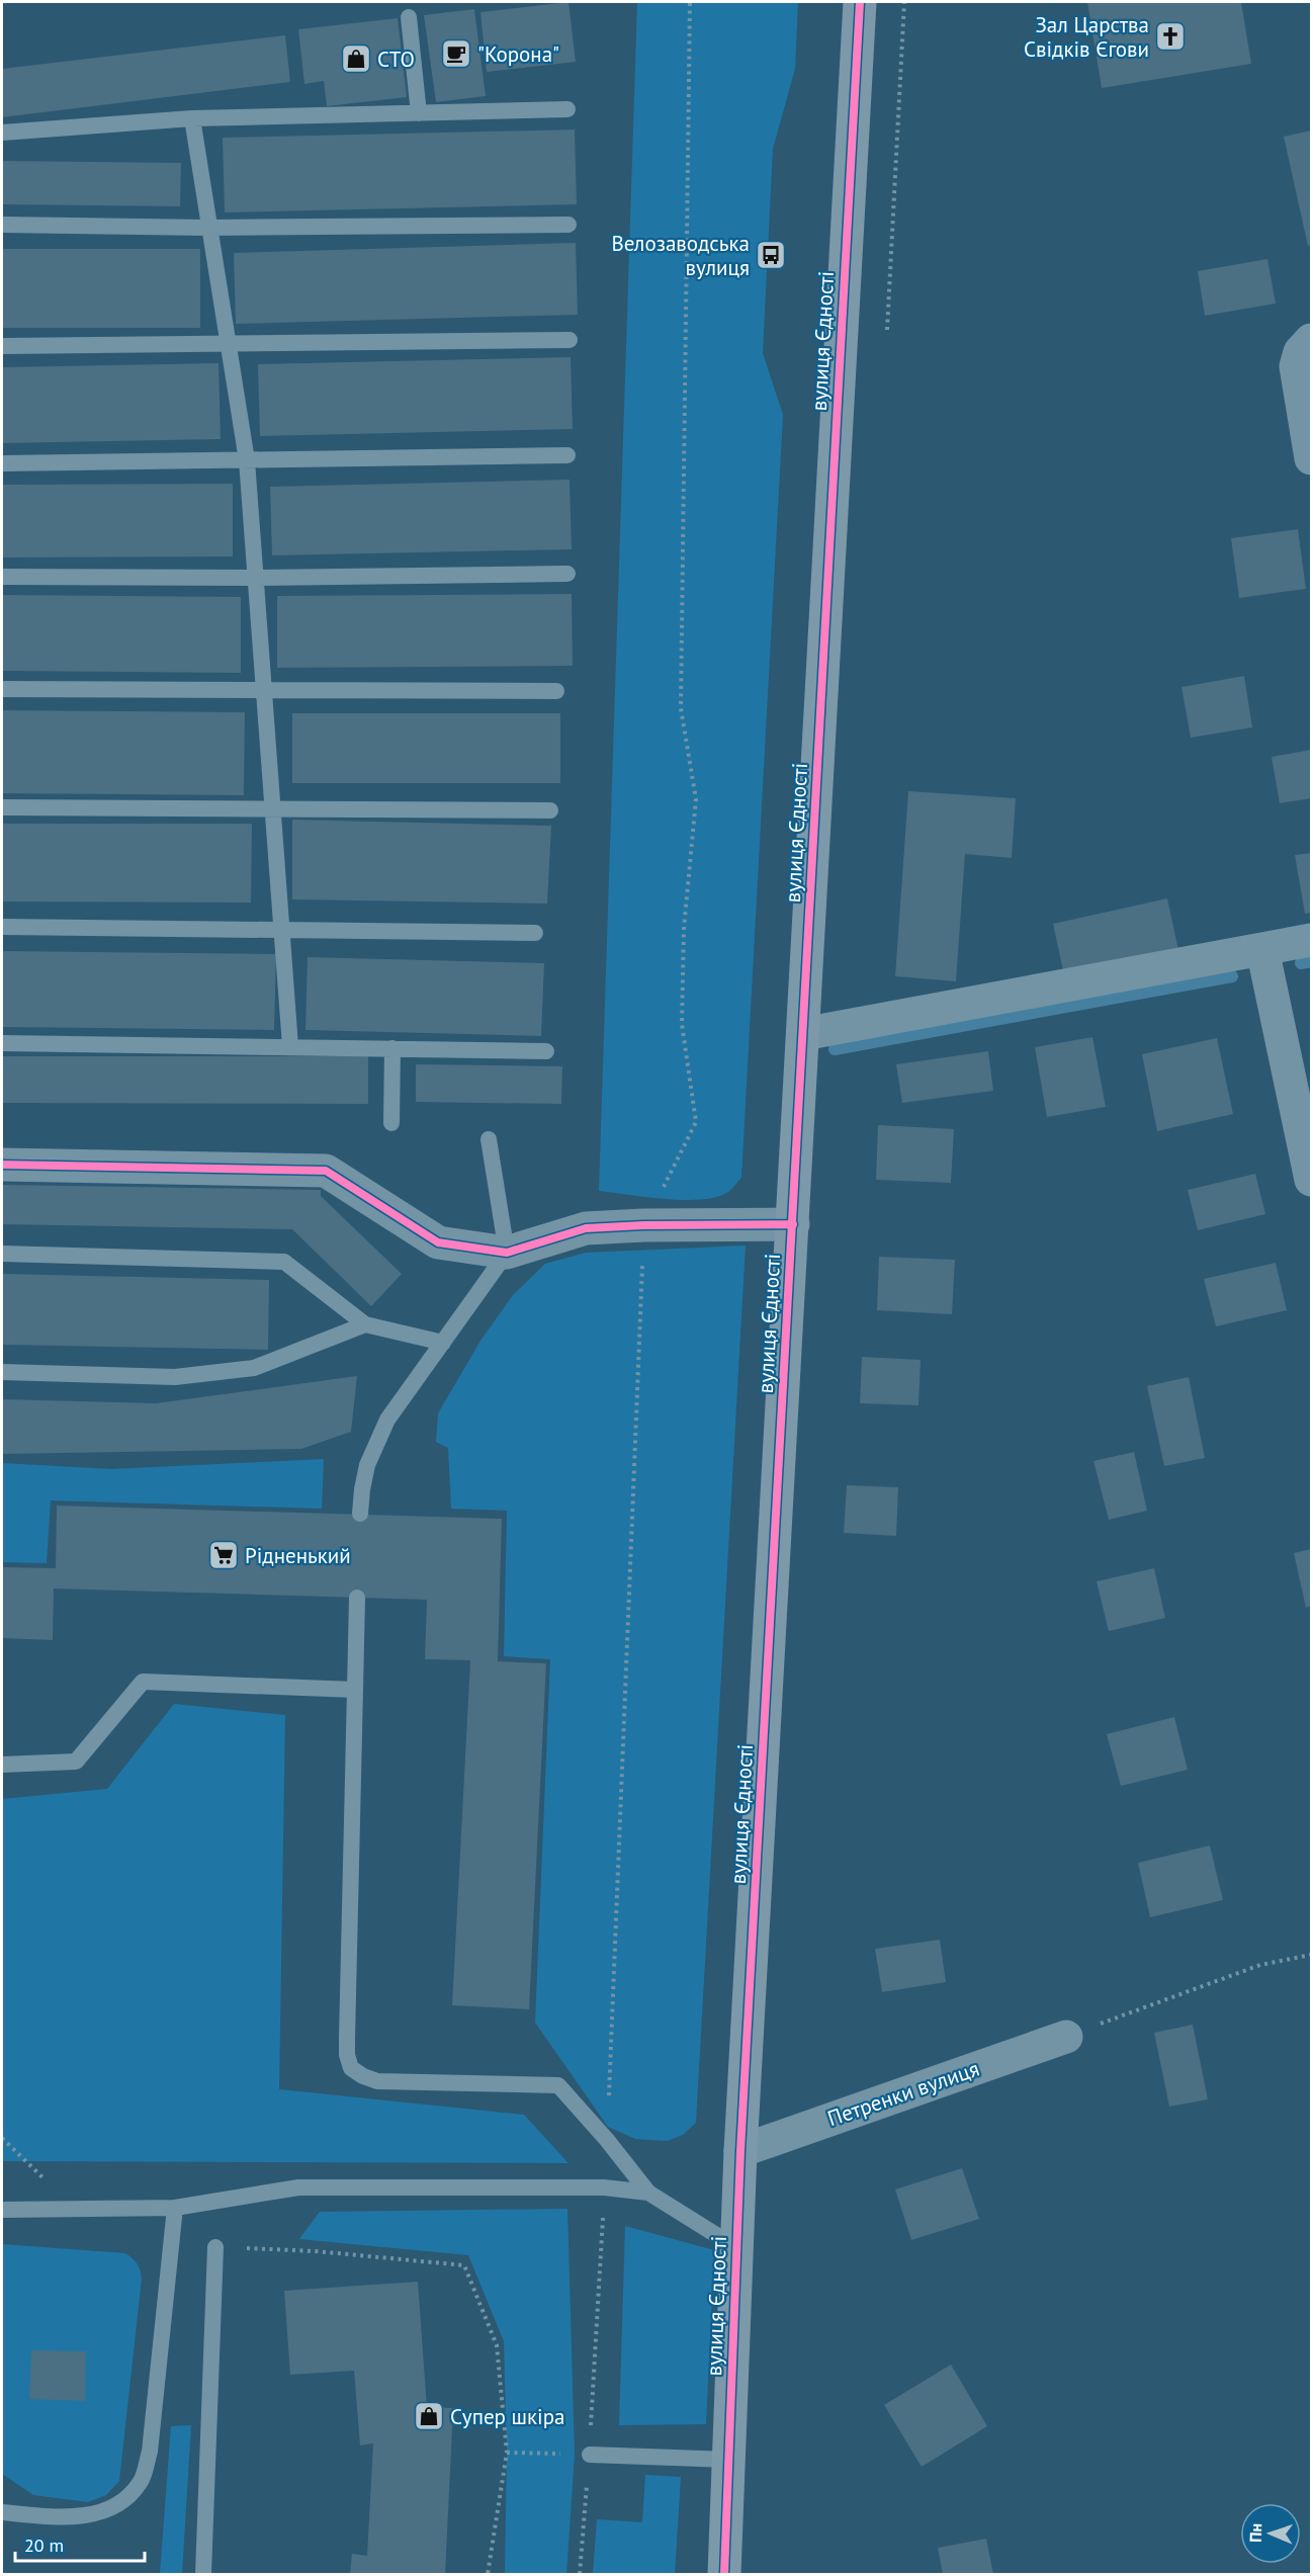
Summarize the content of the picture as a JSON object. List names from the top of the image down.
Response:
{
  "streets": {
    "street": ["вулиця Єдності", "Петренки вулиця"]
  },
  "crossings": [
    ["вулиця Єдності", "Петренки вулиця"]
  ],
  "places": {
    "church": ["Зал Царства Свідків Єгови"],
    "cafe": ["\"Корона\""],
    "shop": ["СТО", "Супер шкіра"],
    "bus stop": ["Велозаводська вулиця"],
    "supermarket": ["Рідненький"]
  },
  "scale_bar": "20 m",
  "north": "left"
}
